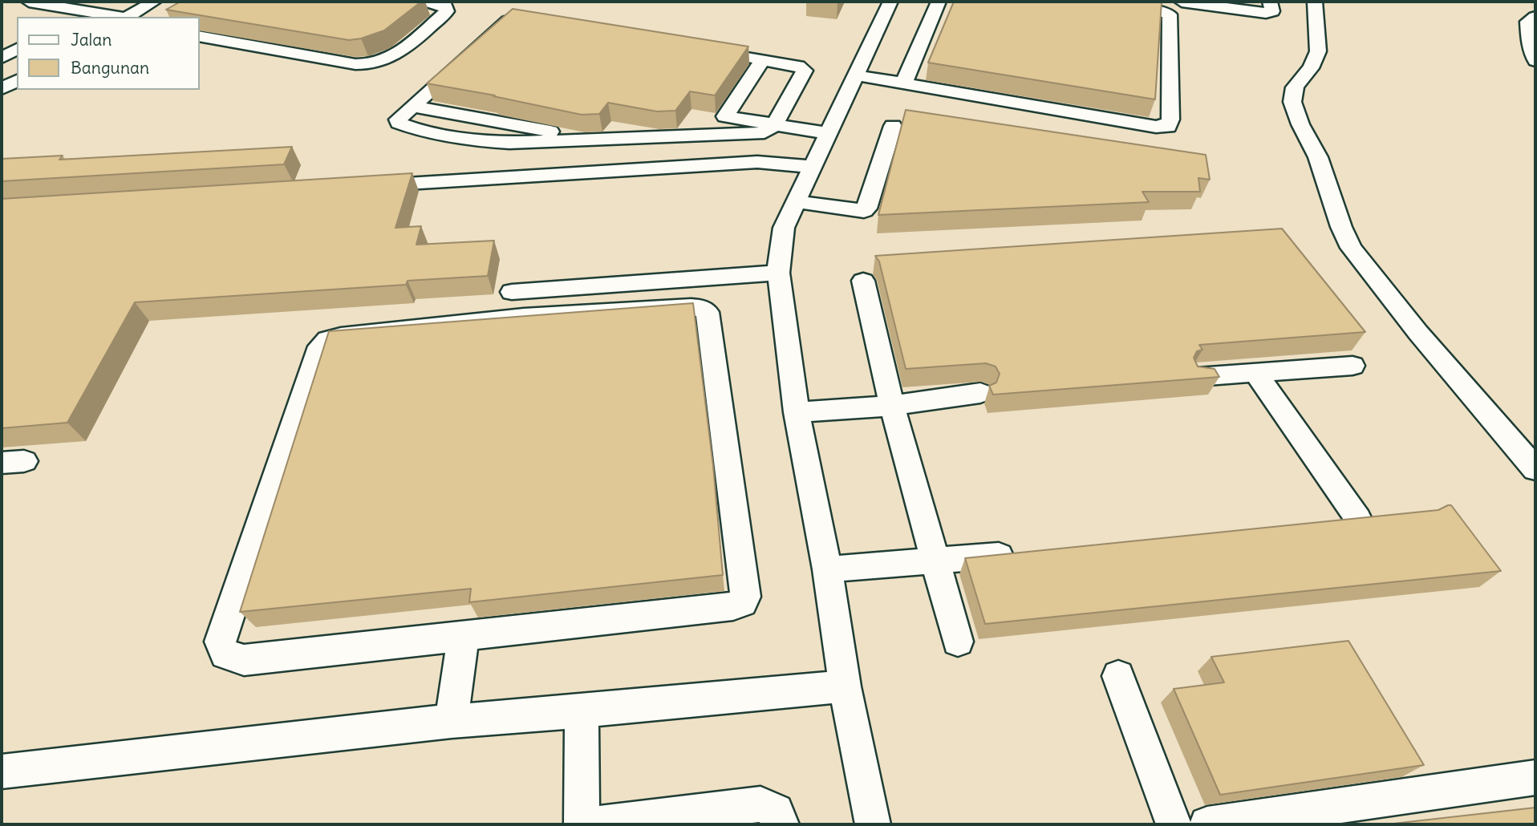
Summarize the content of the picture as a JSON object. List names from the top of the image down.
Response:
{
  "legend": ["Jalan", "Bangunan"]
}
